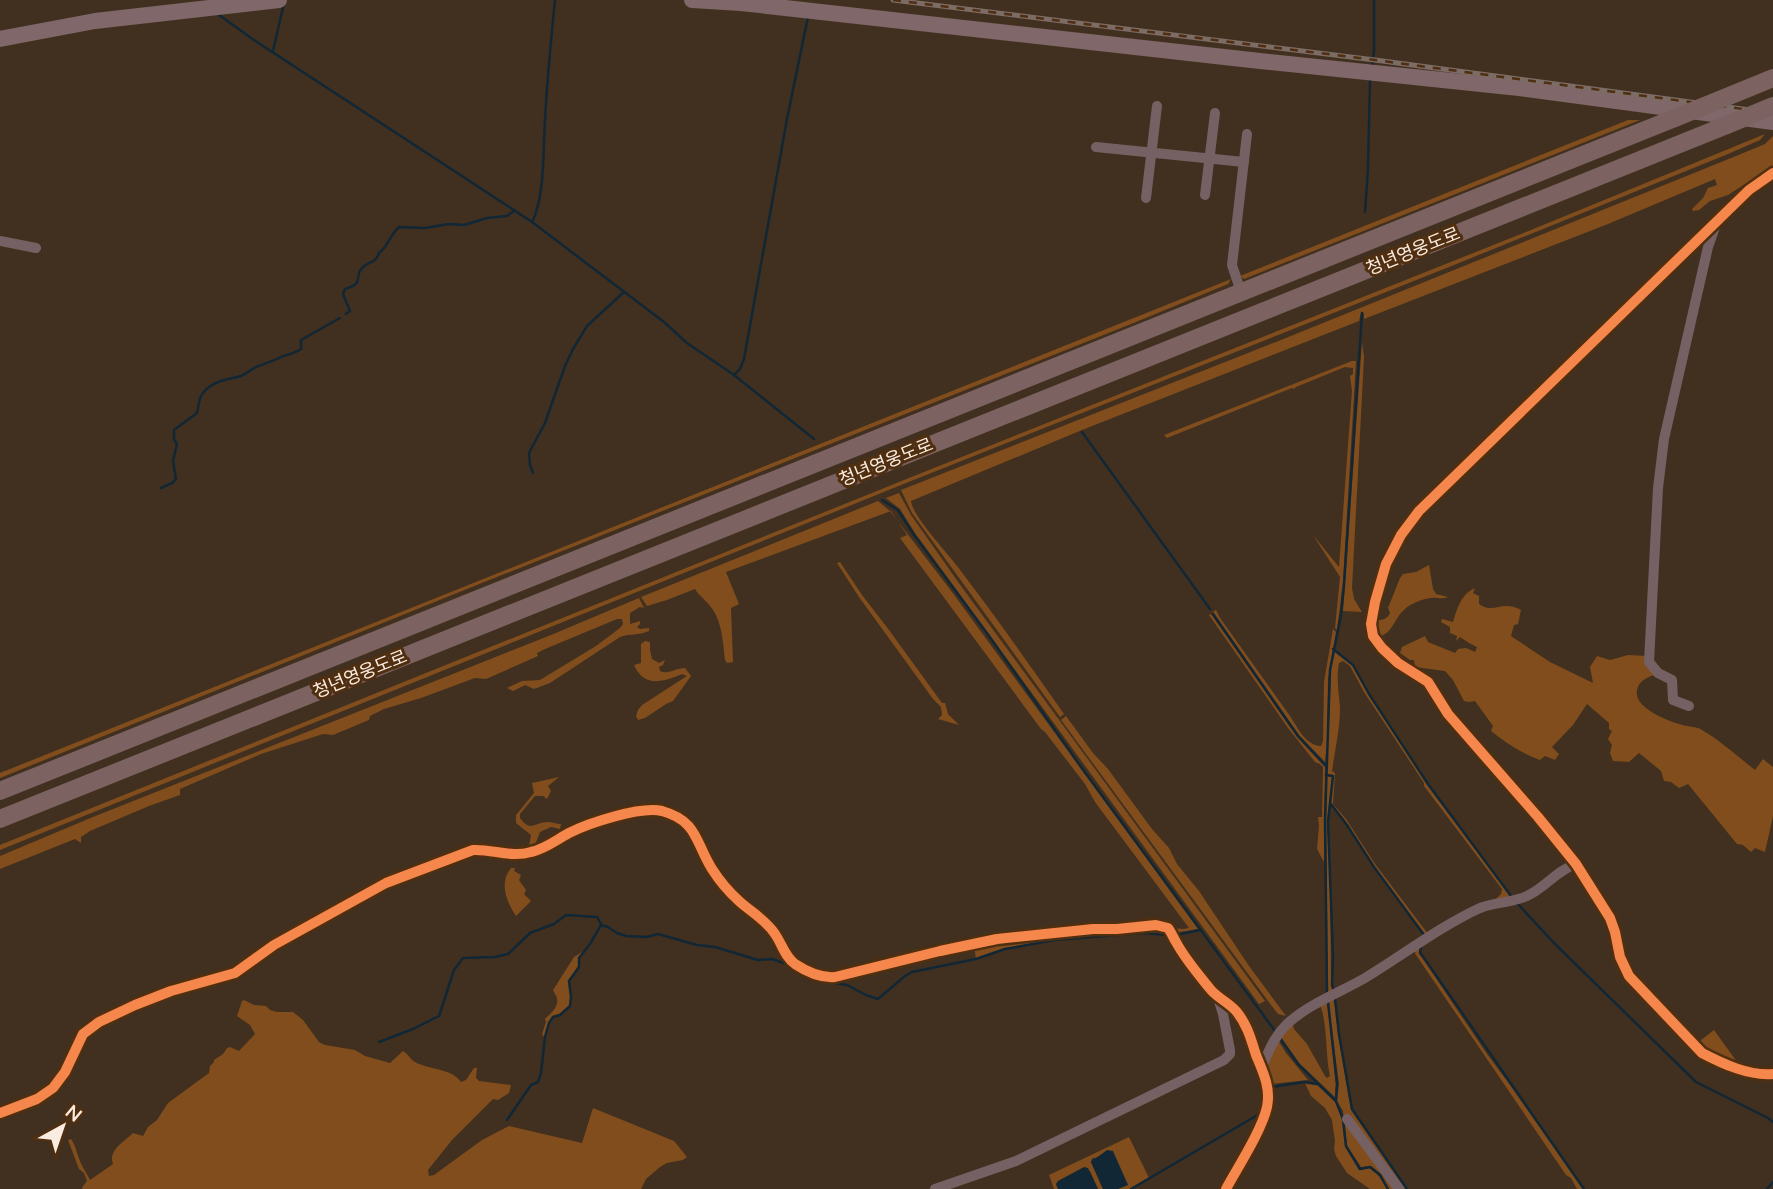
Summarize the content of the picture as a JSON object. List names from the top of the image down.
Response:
{
  "streets": {
    "highway": ["청년영웅도로"]
  },
  "north": "top right"
}
